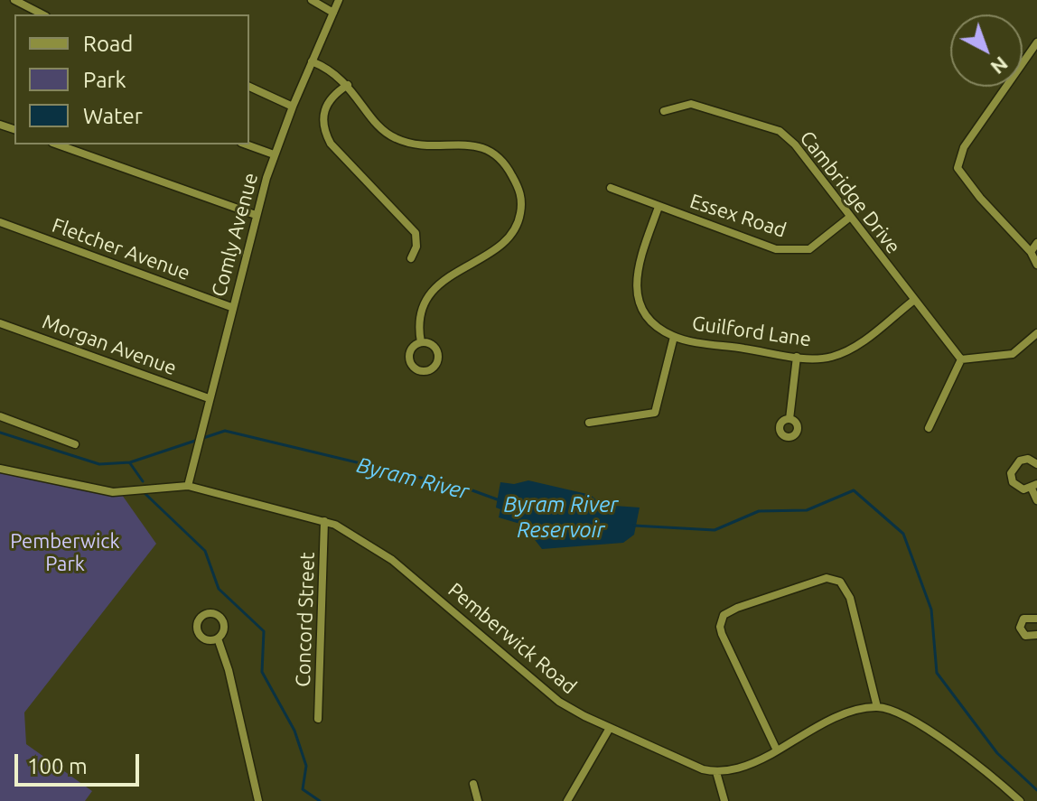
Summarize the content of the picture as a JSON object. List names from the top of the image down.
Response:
{
  "streets": {
    "street": [
      "Cambridge Drive",
      "Essex Road",
      "Comly Avenue",
      "Fletcher Avenue",
      "Guilford Lane",
      "Morgan Avenue",
      "Concord Street",
      "Pemberwick Road"
    ]
  },
  "crossings": [
    ["Cambridge Drive", "Essex Road"],
    ["Cambridge Drive", "Guilford Lane"],
    ["Essex Road", "Guilford Lane"],
    ["Comly Avenue", "Fletcher Avenue"],
    ["Comly Avenue", "Morgan Avenue"],
    ["Comly Avenue", "Pemberwick Road"],
    ["Concord Street", "Pemberwick Road"]
  ],
  "water": ["Byram River", "Byram River Reservoir"],
  "parks": ["Pemberwick Park"],
  "legend": ["Road", "Park", "Water"],
  "scale_bar": "100 m",
  "north": "bottom right"
}
